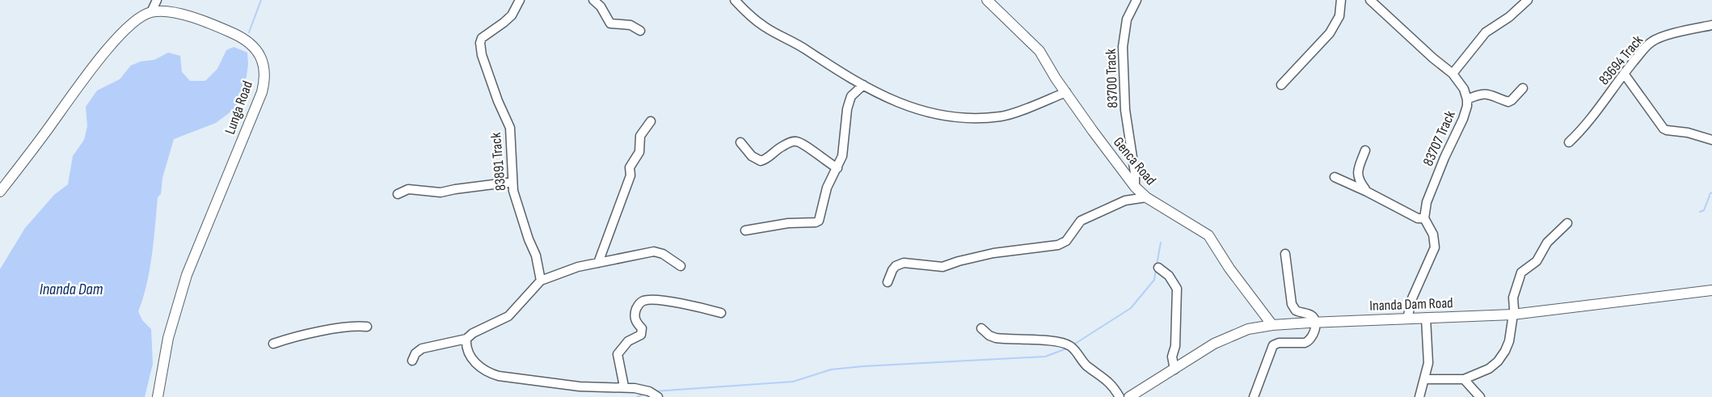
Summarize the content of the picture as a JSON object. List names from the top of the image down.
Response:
{
  "streets": {
    "street": [
      "83694 Track",
      "83700 Track",
      "Lunga Road",
      "83707 Track",
      "Genca Road",
      "83891 Track",
      "Inanda Dam Road"
    ]
  },
  "crossings": [
    ["83700 Track", "Genca Road"],
    ["Genca Road", "Inanda Dam Road"]
  ],
  "water": ["Inanda Dam"]
}
